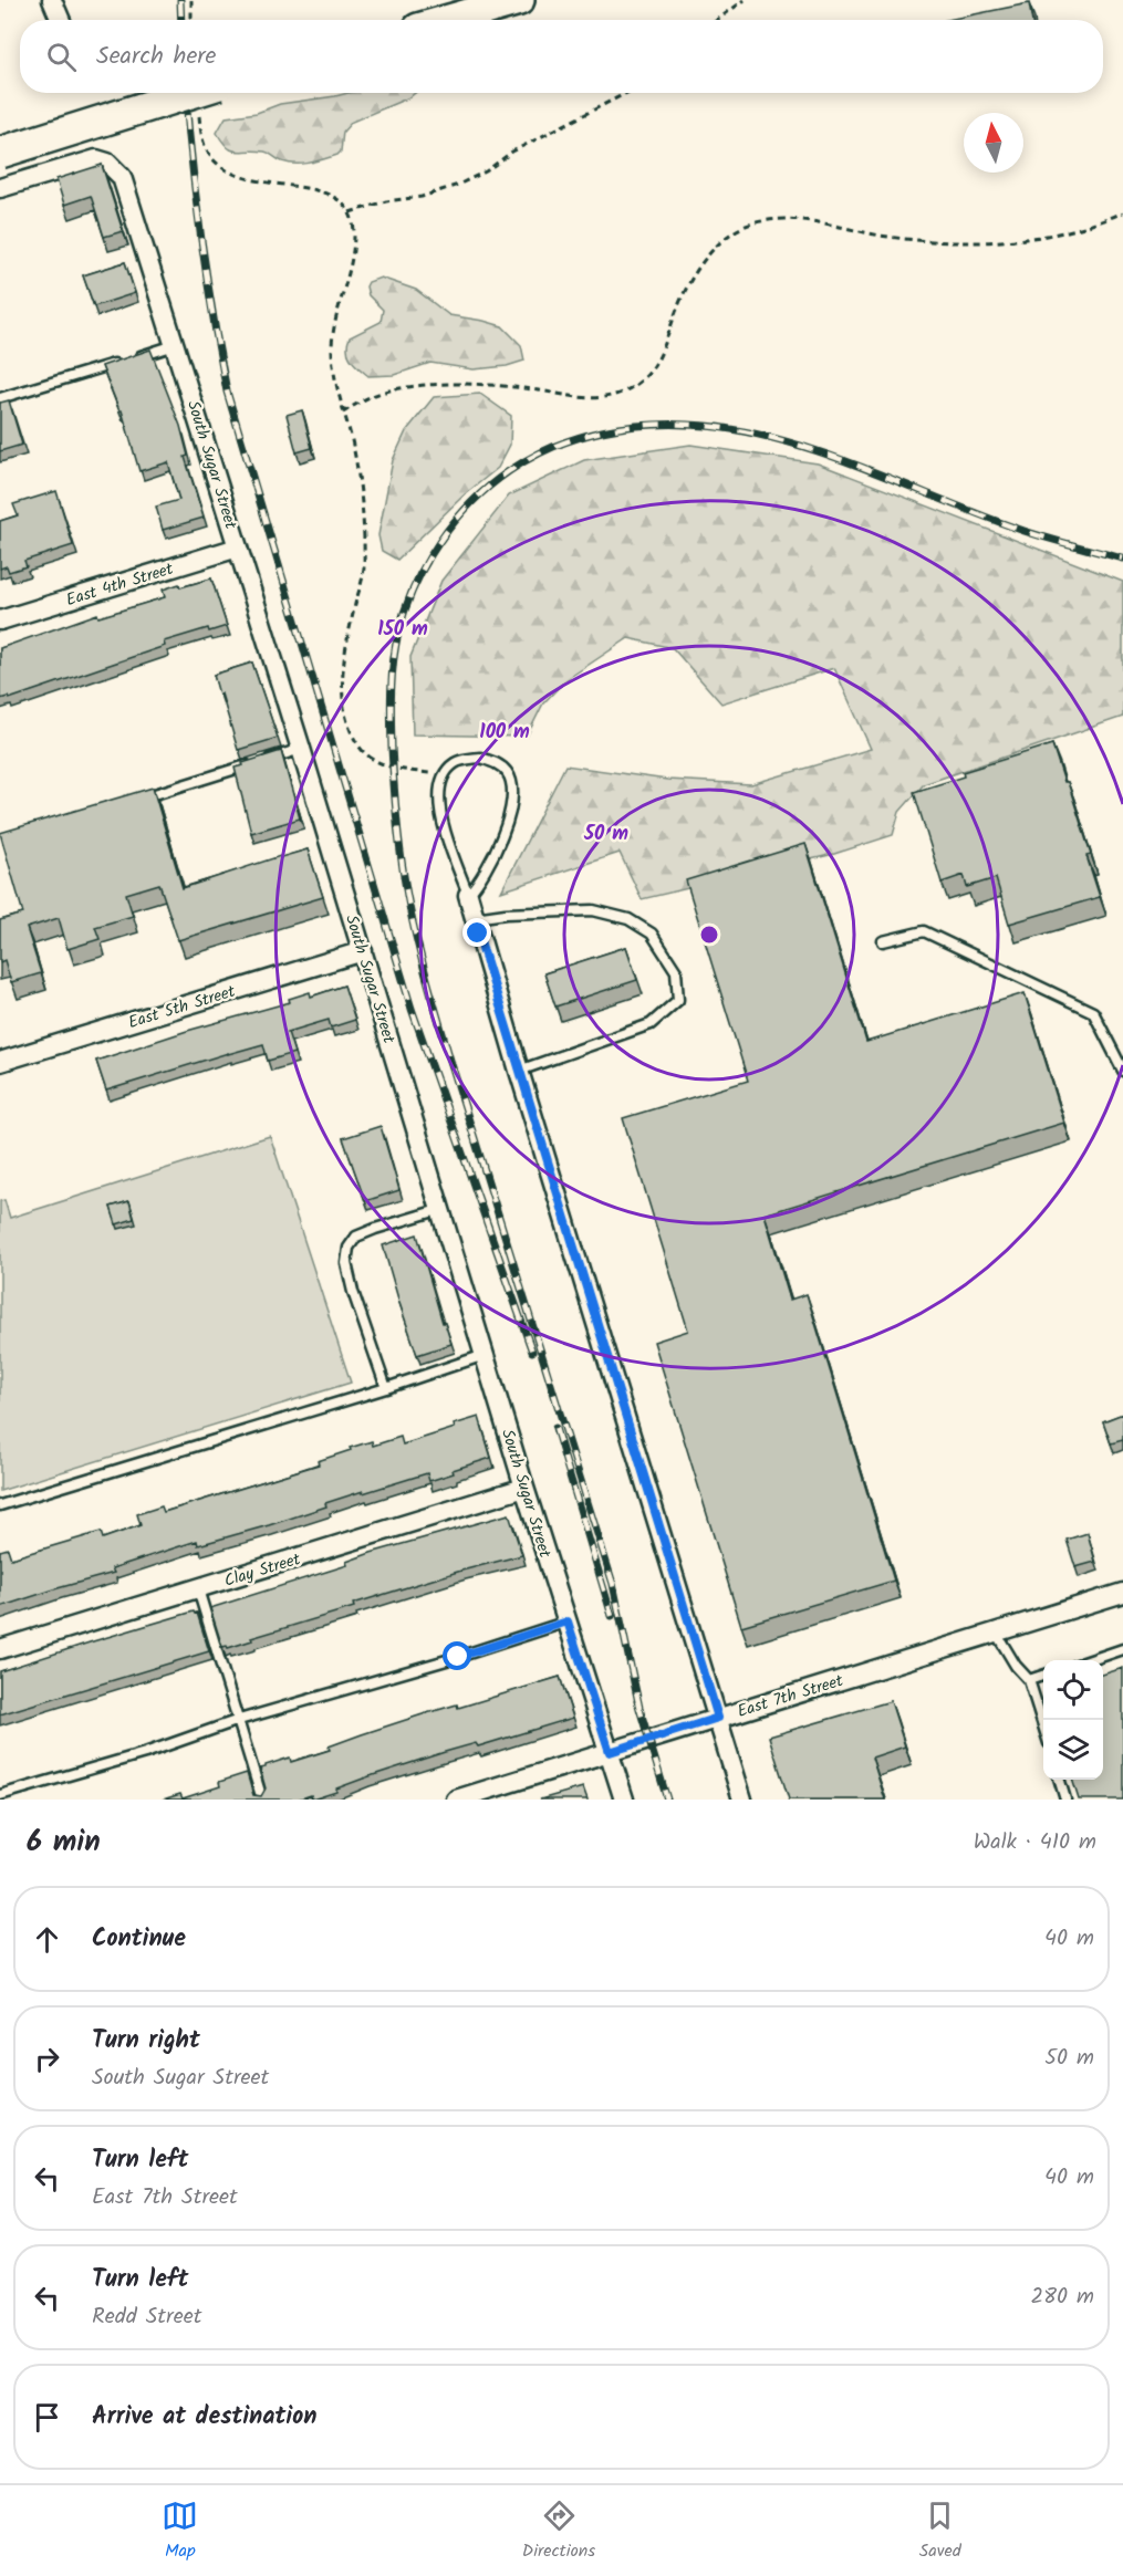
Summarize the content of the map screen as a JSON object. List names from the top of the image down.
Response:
{
  "streets": {
    "street": [
      "South Sugar Street",
      "East 4th Street",
      "East 5th Street",
      "Clay Street",
      "East 7th Street"
    ]
  },
  "crossings": [
    ["South Sugar Street", "East 4th Street"],
    ["South Sugar Street", "East 5th Street"],
    ["South Sugar Street", "Clay Street"],
    ["South Sugar Street", "East 7th Street"]
  ],
  "north": "top",
  "page": {
    "search": "Search here",
    "heading": ["6 min", "Walk · 410 m"],
    "list": [
      ["Continue", "40 m"],
      ["Turn right", "South Sugar Street", "50 m"],
      ["Turn left", "East 7th Street", "40 m"],
      ["Turn left", "Redd Street", "280 m"],
      "Arrive at destination"
    ],
    "nav": ["Map", "Directions", "Saved"]
  },
  "rings": ["150 m", "100 m", "50 m"]
}
